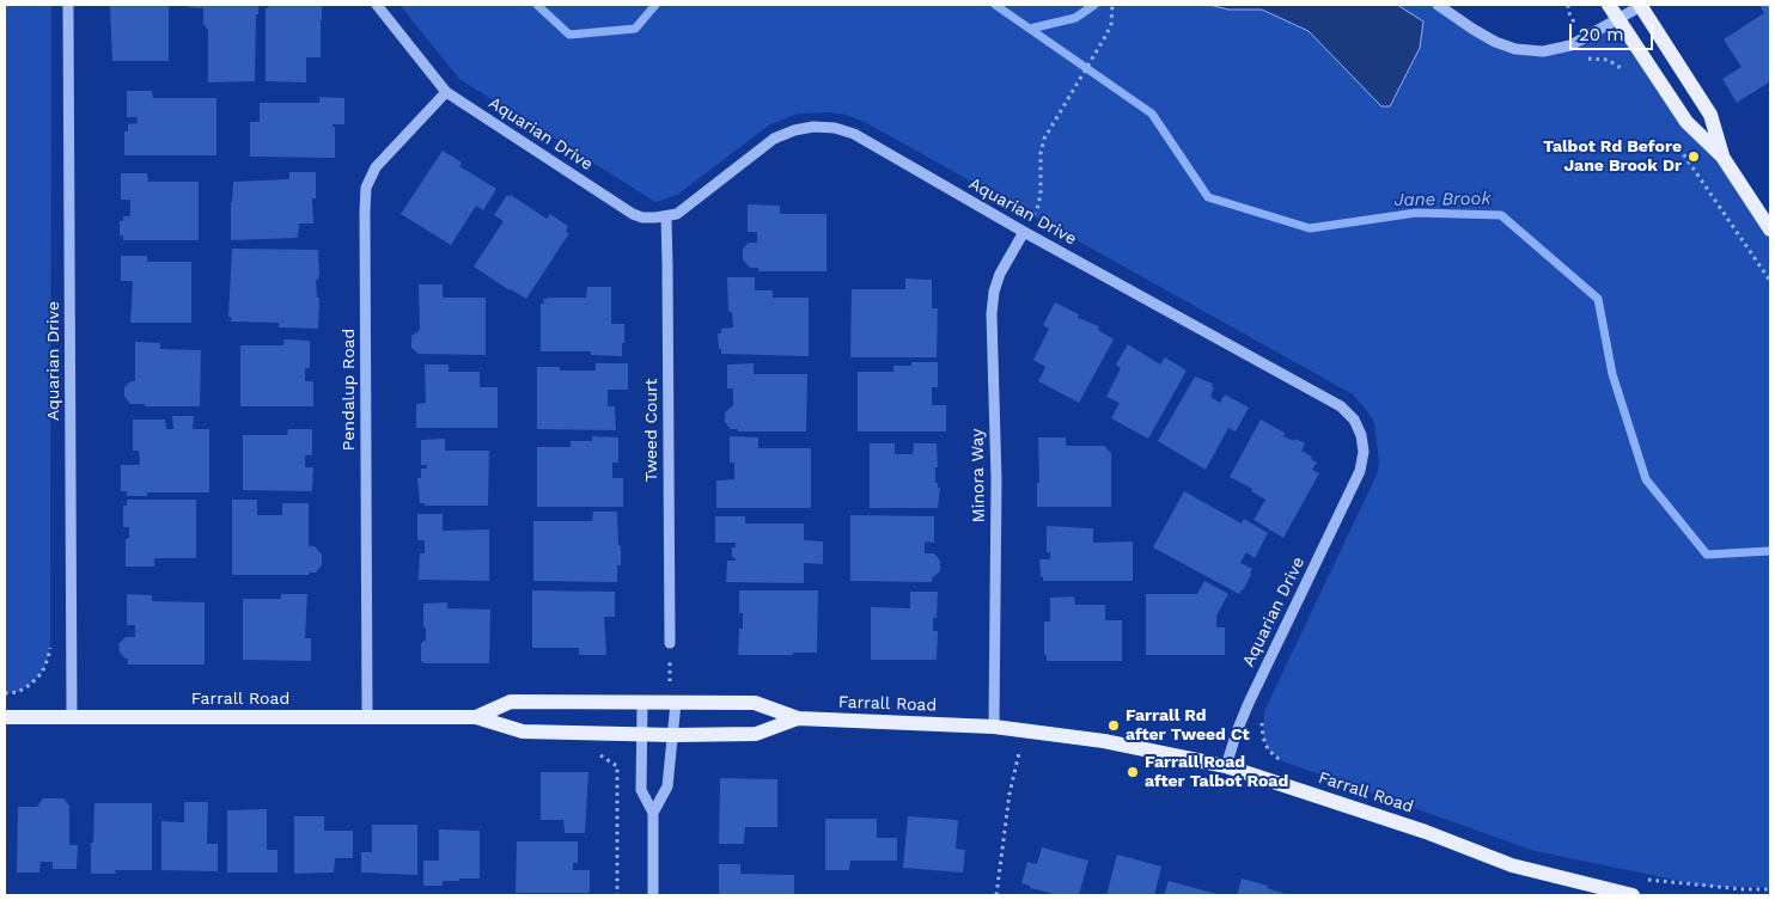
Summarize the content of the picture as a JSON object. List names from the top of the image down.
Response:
{
  "streets": {
    "main road": ["Farrall Road"],
    "street": [
      "Aquarian Drive",
      "Pendalup Road",
      "Tweed Court",
      "Minora Way"
    ]
  },
  "crossings": [
    ["Aquarian Drive", "Pendalup Road"],
    ["Aquarian Drive", "Tweed Court"],
    ["Aquarian Drive", "Minora Way"],
    ["Aquarian Drive", "Farrall Road"],
    ["Pendalup Road", "Farrall Road"],
    ["Minora Way", "Farrall Road"]
  ],
  "water": ["Jane Brook"],
  "places": ["Talbot Rd Before Jane Brook Dr", "Farrall Rd after Tweed Ct", "Farrall Road after Talbot Road"],
  "scale_bar": "20 m"
}
